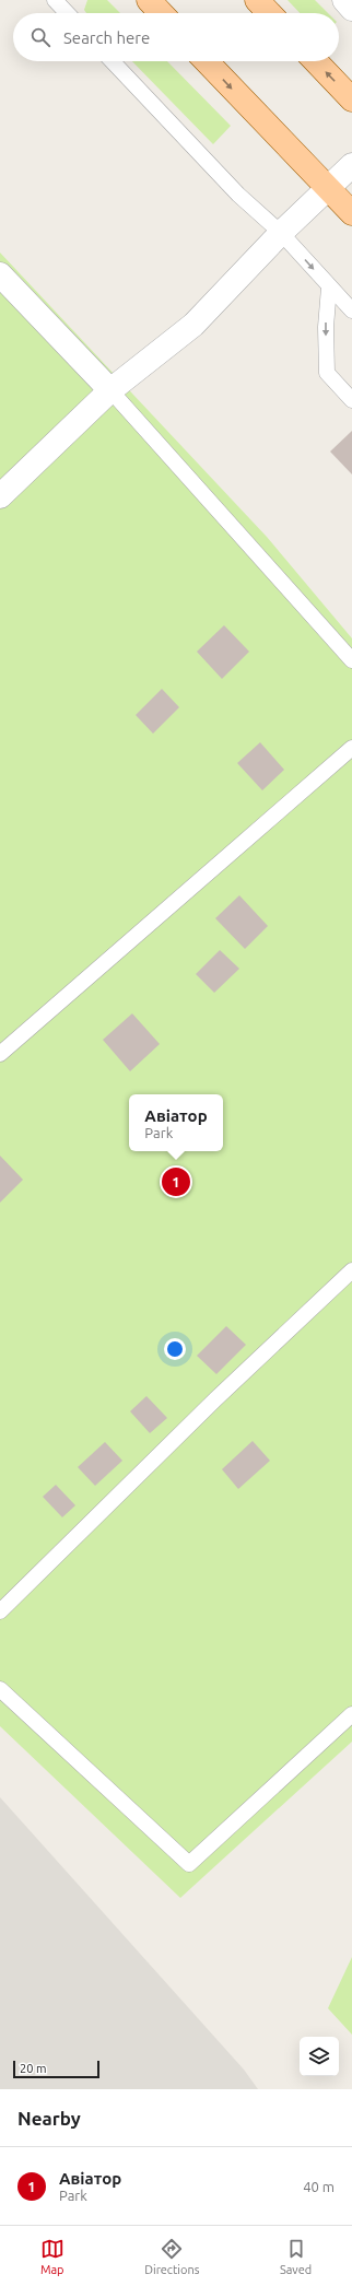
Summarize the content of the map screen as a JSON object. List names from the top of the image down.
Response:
{
  "scale_bar": "20 m",
  "page": {
    "search": "Search here",
    "popup": ["Авіатор", "Park"],
    "pins": "1",
    "scale": "20 m",
    "heading": "Nearby",
    "list": [
      {
        "mark": "1",
        "name": "Авіатор",
        "note": "Park",
        "value": "40 m"
      }
    ],
    "nav": ["Map", "Directions", "Saved"]
  }
}
